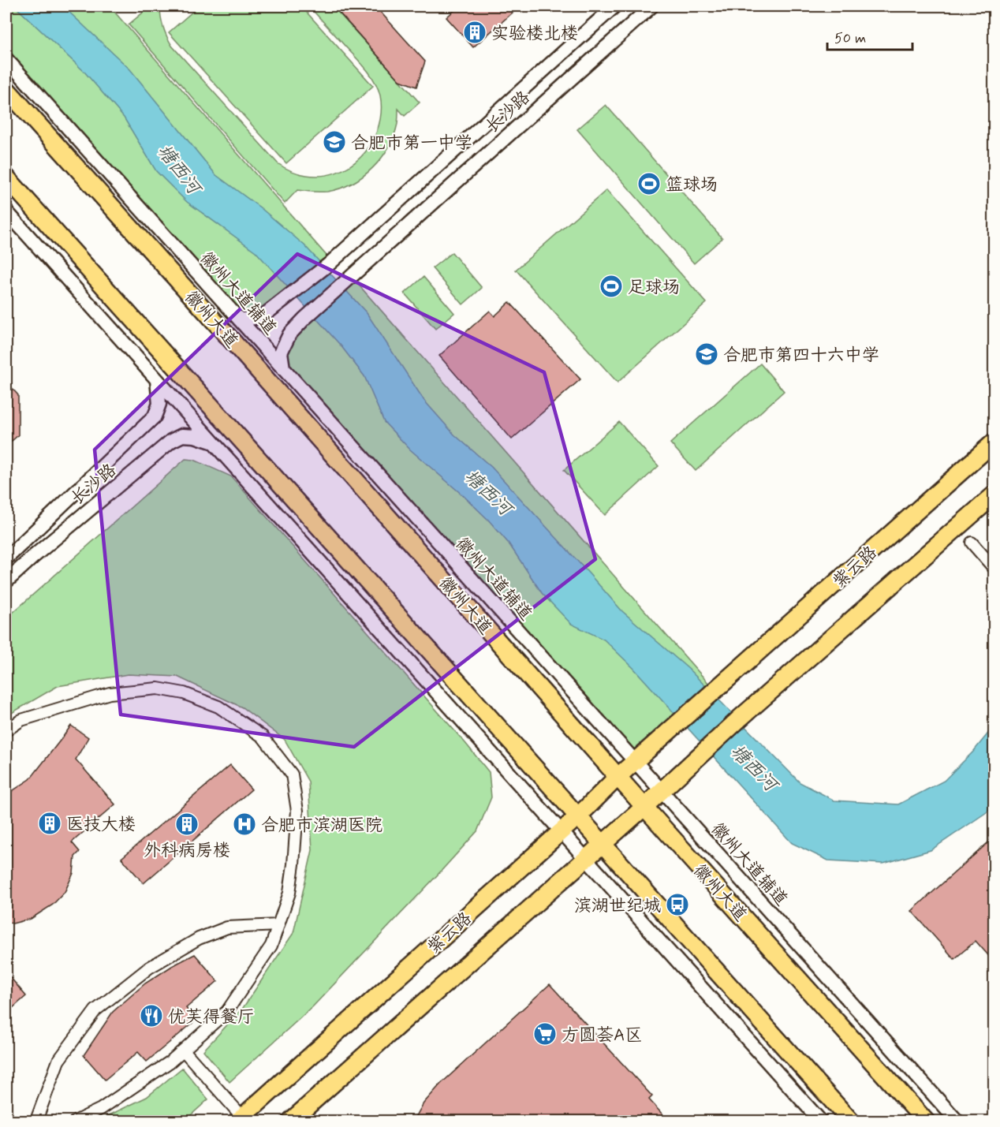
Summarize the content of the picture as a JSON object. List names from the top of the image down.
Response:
{
  "streets": {
    "main road": ["徽州大道", "紫云路"],
    "street": ["长沙路", "徽州大道辅道"]
  },
  "crossings": [
    ["长沙路", "徽州大道辅道"],
    ["徽州大道辅道", "紫云路"],
    ["徽州大道", "紫云路"]
  ],
  "water": ["塘西河"],
  "places": {
    "building": ["实验楼北楼", "医技大楼", "外科病房楼"],
    "school or university": ["合肥市第一中学", "合肥市第四十六中学"],
    "sports": ["篮球场", "足球场"],
    "hospital": ["合肥市滨湖医院"],
    "bus stop": ["滨湖世纪城"],
    "restaurant": ["优芙得餐厅"],
    "supermarket": ["方圆荟A区"]
  },
  "scale_bar": "50 m"
}
